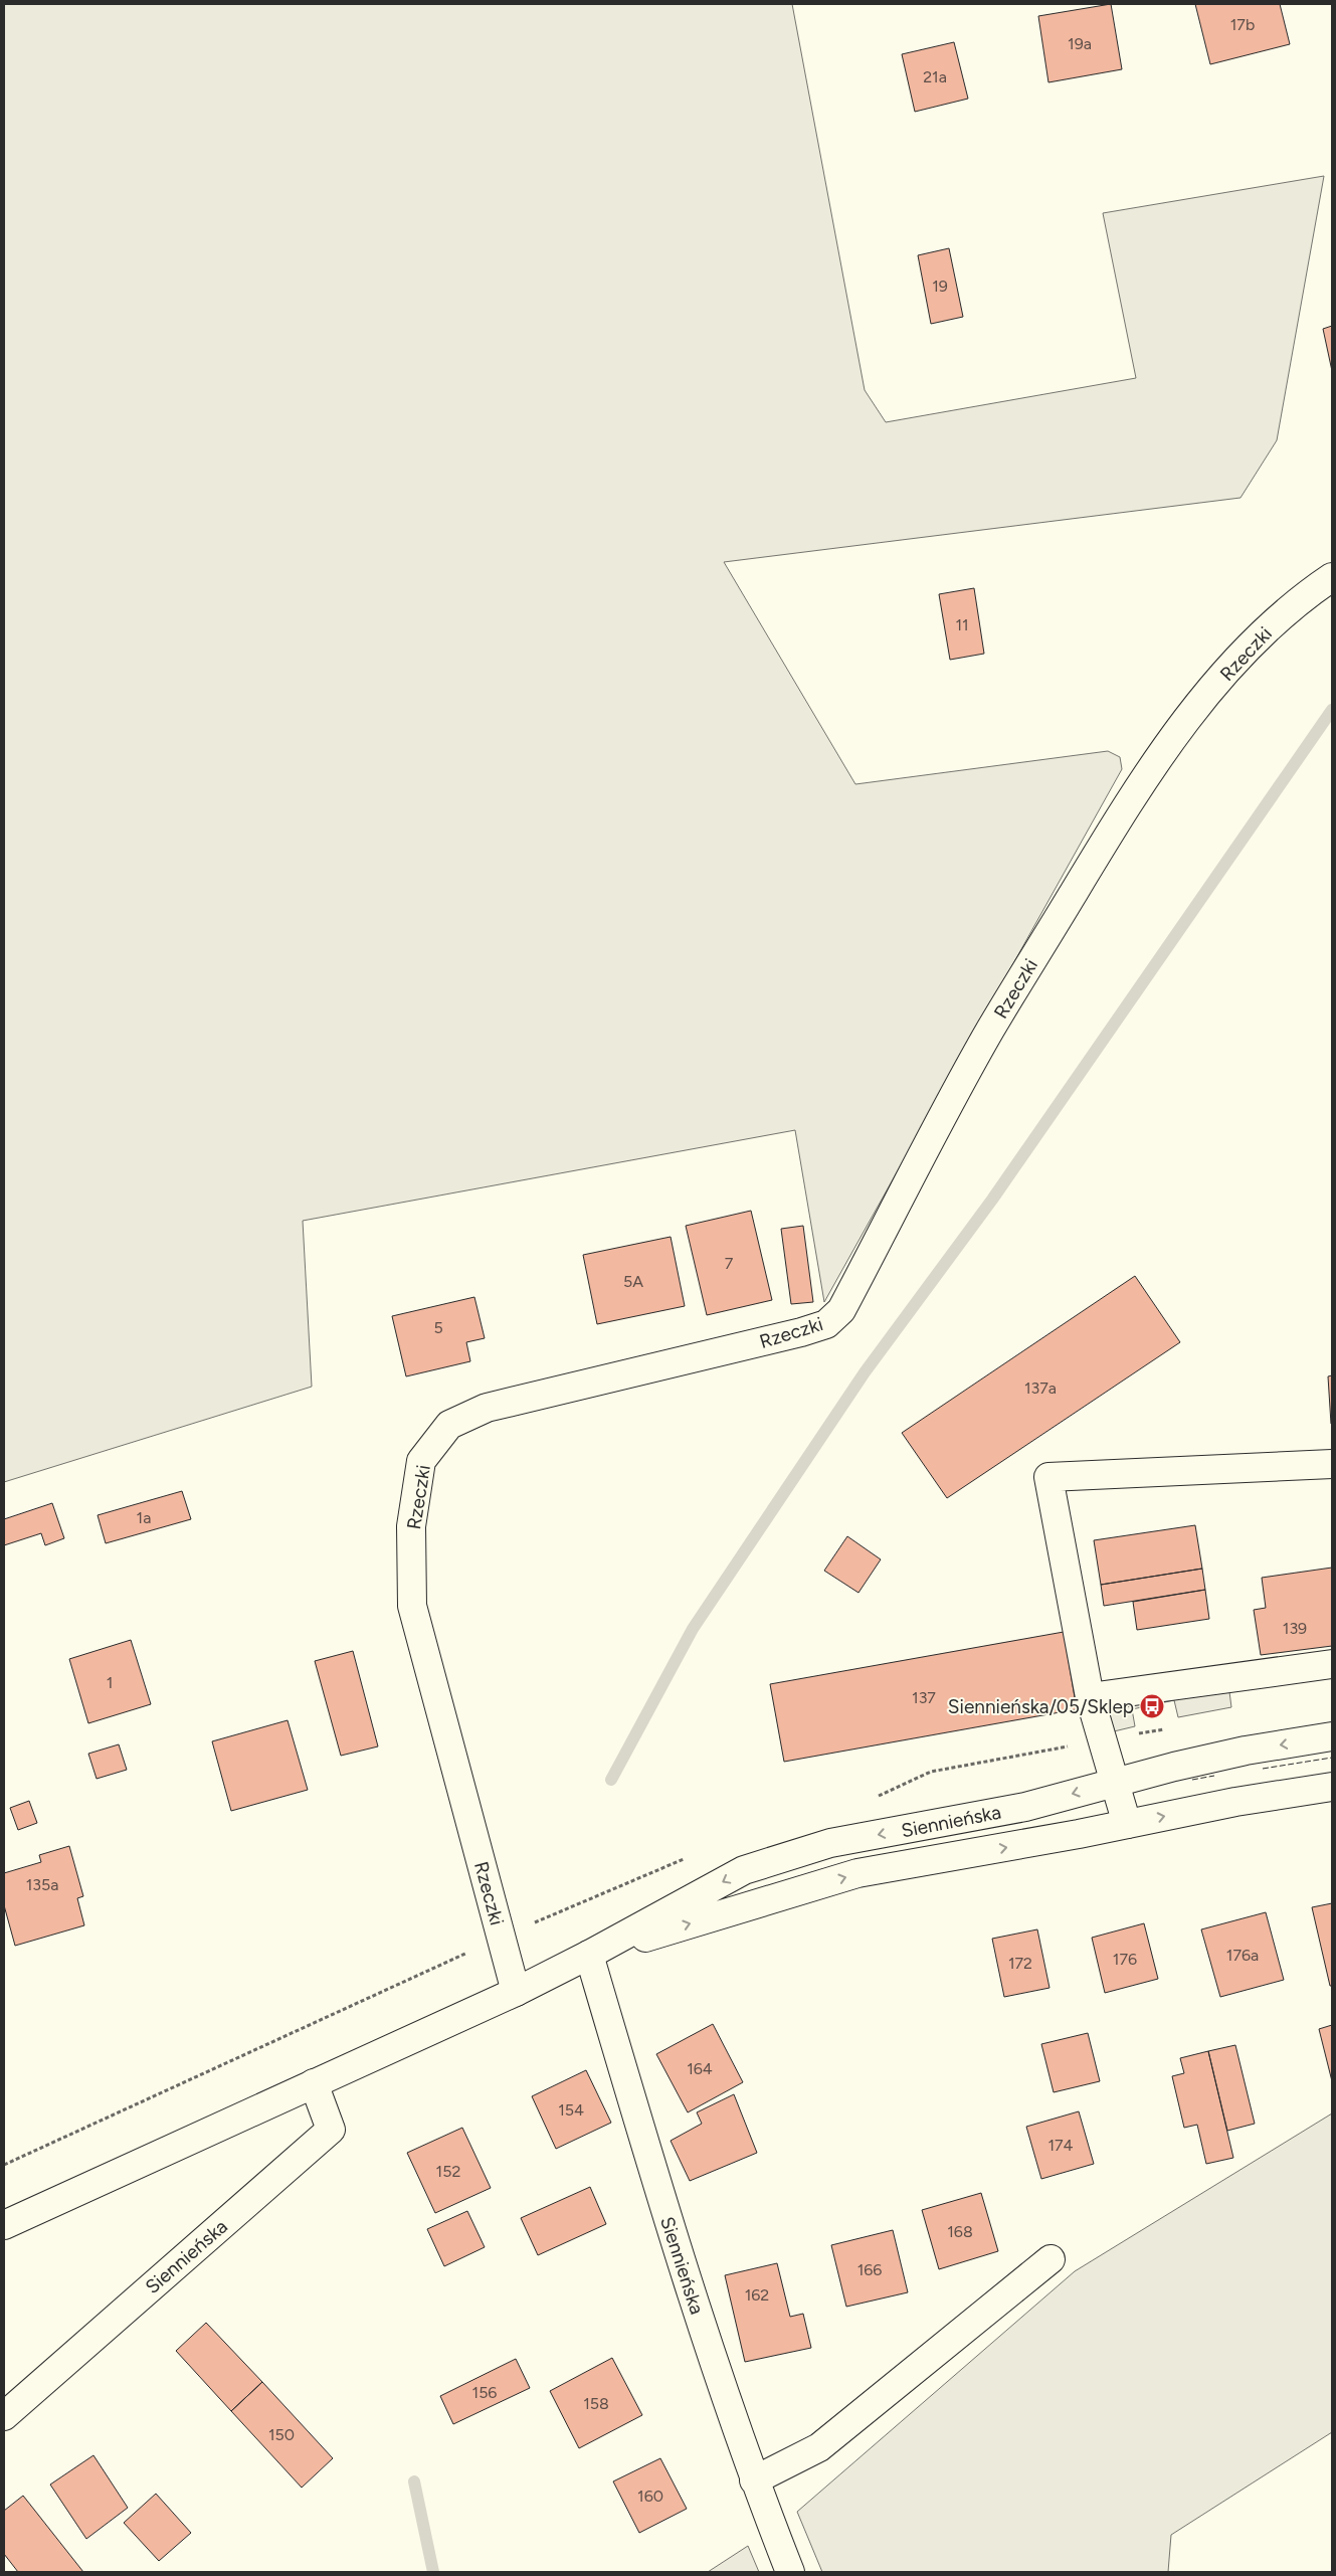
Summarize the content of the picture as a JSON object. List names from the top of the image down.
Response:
{
  "streets": {
    "street": ["Rzeczki", "Siennieńska"]
  },
  "crossings": [
    ["Rzeczki", "Siennieńska"]
  ],
  "places": {
    "bus stop": ["Siennieńska/05/Sklep"]
  },
  "house_numbers": [
    "17b",
    "19a",
    "21a",
    "19",
    "11",
    "7",
    "5A",
    "5",
    "137a",
    "1a",
    "139",
    "1",
    "137",
    "135a",
    "176a",
    "176",
    "172",
    "164",
    "154",
    "174",
    "152",
    "168",
    "166",
    "162",
    "156",
    "158",
    "150",
    "160"
  ]
}
